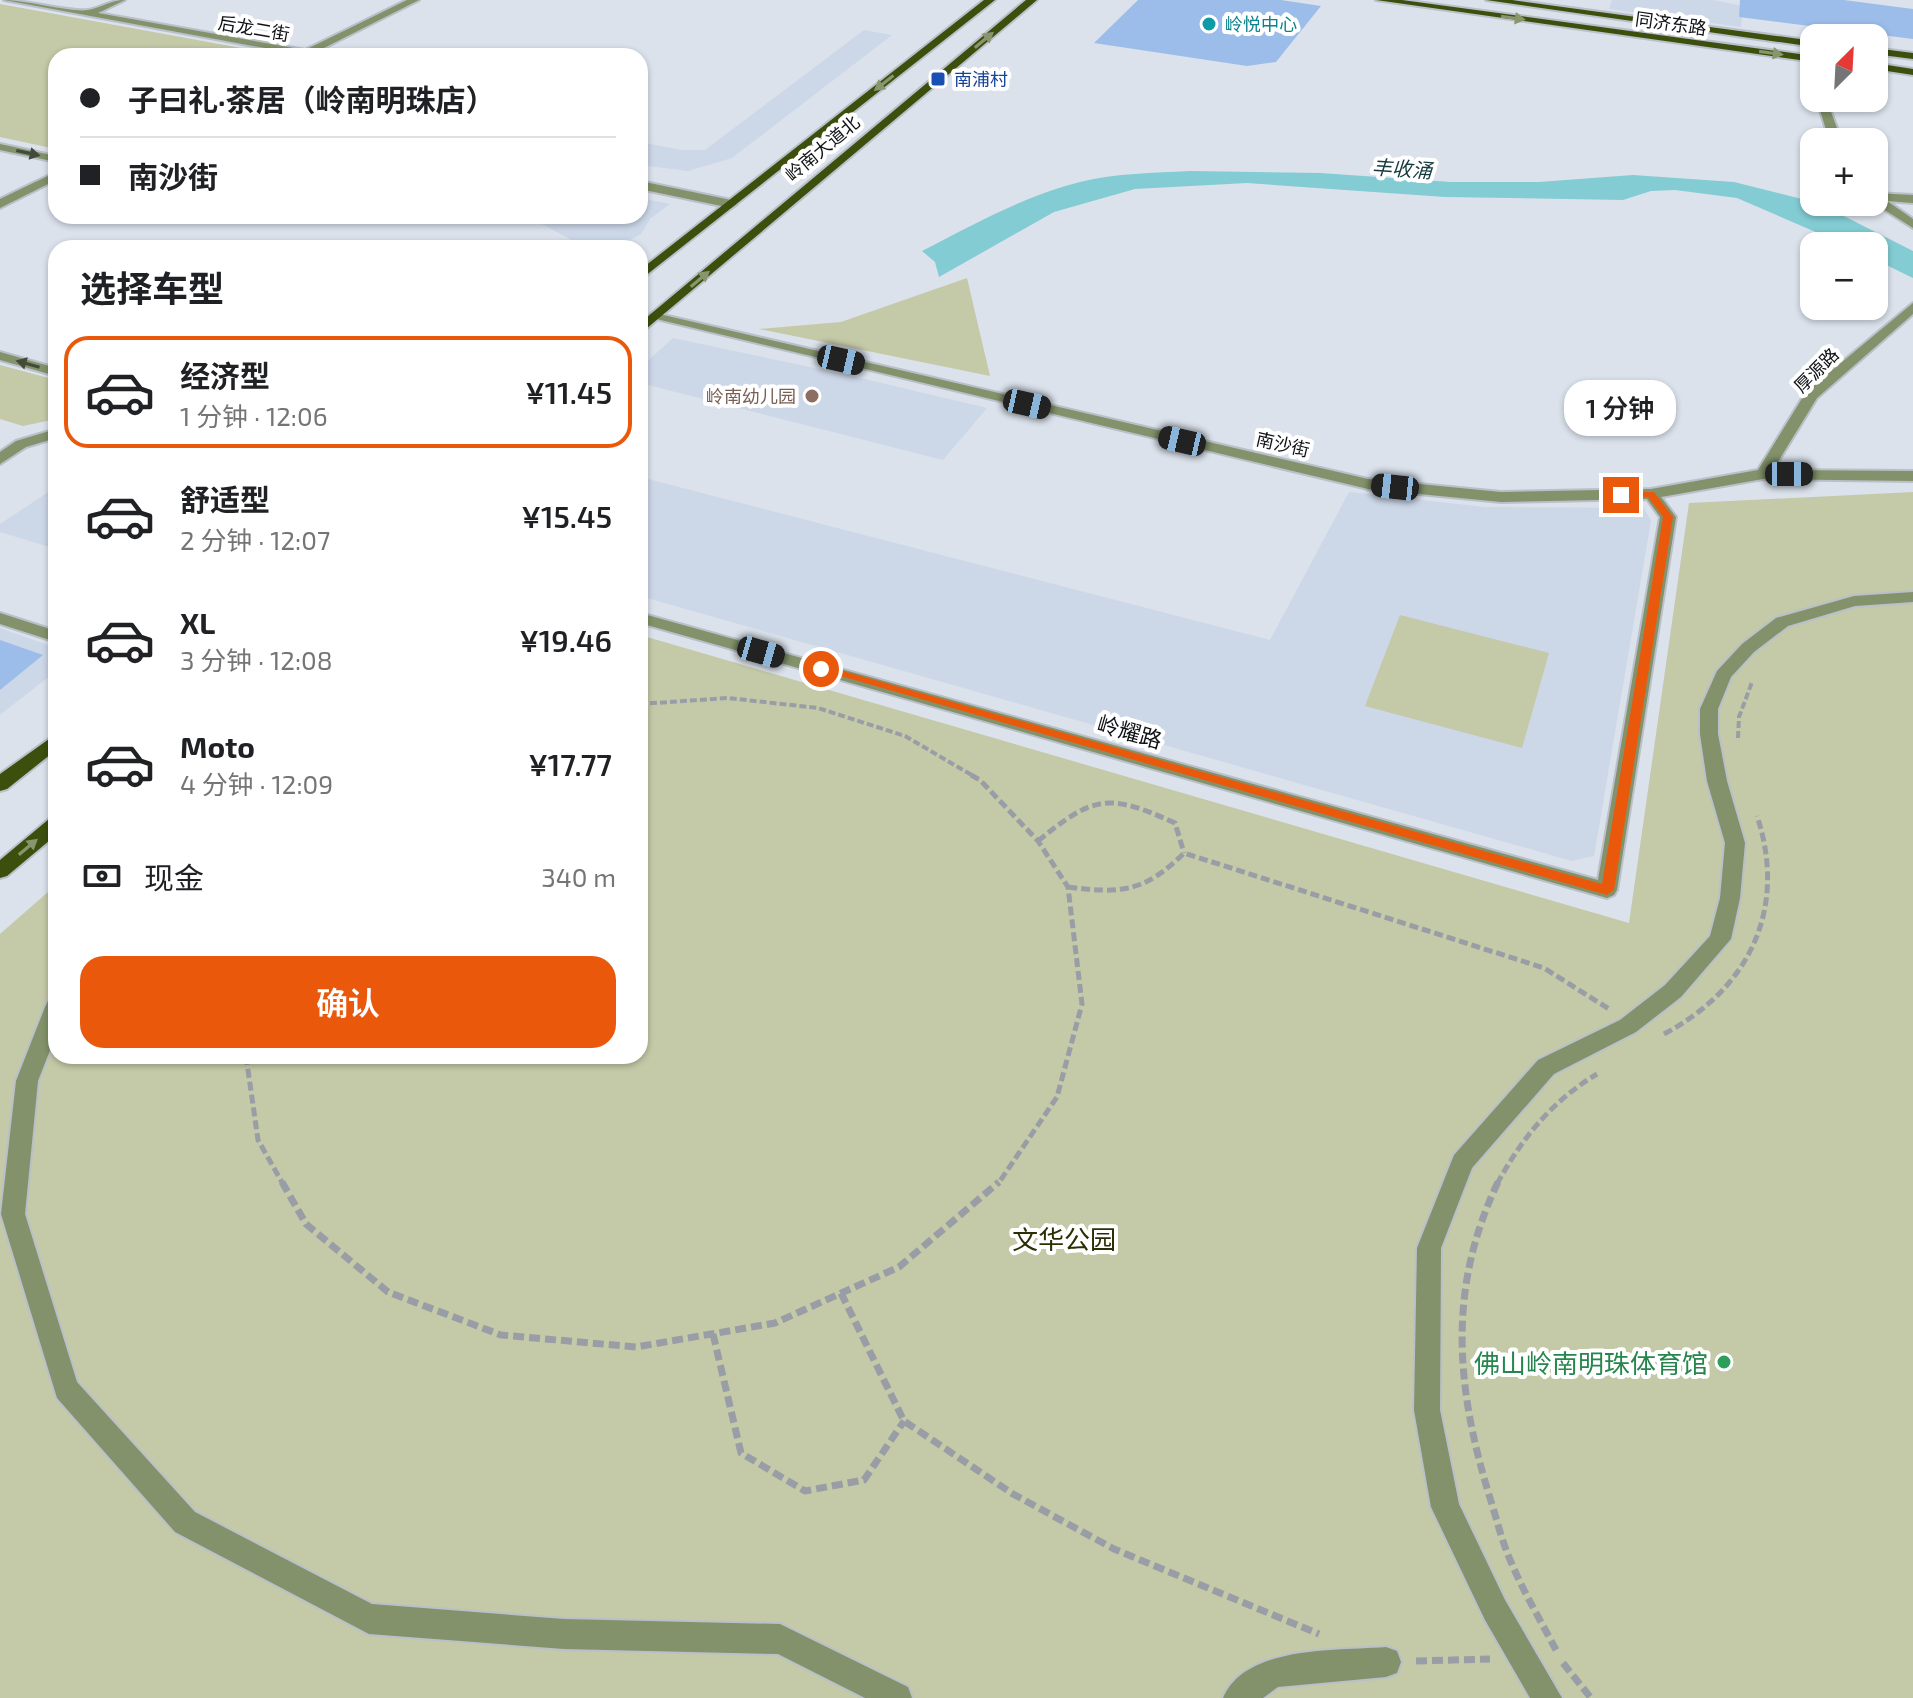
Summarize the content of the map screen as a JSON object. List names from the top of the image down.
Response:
{
  "streets": {
    "main road": ["同济东路", "岭南大道北"],
    "street": [
      "后龙二街",
      "厚源路",
      "南沙街",
      "岭耀路"
    ]
  },
  "crossings": [
    ["岭南大道北", "南沙街"],
    ["厚源路", "南沙街"],
    ["南沙街", "岭耀路"]
  ],
  "water": ["丰收涌"],
  "parks": ["文华公园"],
  "places": {
    "other": ["岭悦中心", "岭南幼儿园", "佛山岭南明珠体育馆"],
    "transit": ["南浦村"]
  },
  "north": "top right",
  "page": {
    "map_buttons": ["+", "−"],
    "banner": ["子曰礼·茶居（岭南明珠店）", "南沙街"],
    "heading": "选择车型",
    "list": [
      {
        "name": "经济型",
        "note": "1 分钟 · 12:06",
        "value": "¥11.45"
      },
      {
        "name": "舒适型",
        "note": "2 分钟 · 12:07",
        "value": "¥15.45"
      },
      {
        "name": "XL",
        "note": "3 分钟 · 12:08",
        "value": "¥19.46"
      },
      {
        "name": "Moto",
        "note": "4 分钟 · 12:09",
        "value": "¥17.77"
      }
    ],
    "bubble": "1 分钟",
    "pay": ["现金", "340 m"],
    "buttons": "确认"
  }
}
